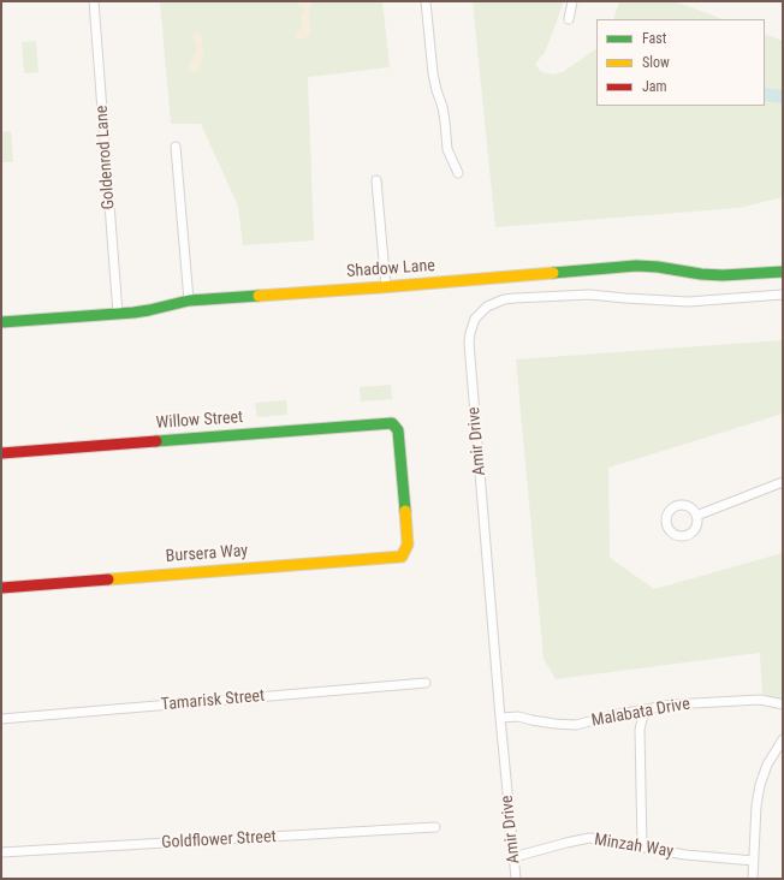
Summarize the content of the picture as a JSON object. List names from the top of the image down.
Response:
{
  "streets": {
    "street": [
      "Goldenrod Lane",
      "Shadow Lane",
      "Willow Street",
      "Amir Drive",
      "Bursera Way",
      "Tamarisk Street",
      "Malabata Drive",
      "Goldflower Street",
      "Minzah Way"
    ]
  },
  "crossings": [
    ["Goldenrod Lane", "Shadow Lane"],
    ["Willow Street", "Bursera Way"],
    ["Amir Drive", "Malabata Drive"],
    ["Amir Drive", "Minzah Way"]
  ],
  "legend": ["Fast", "Slow", "Jam"]
}
